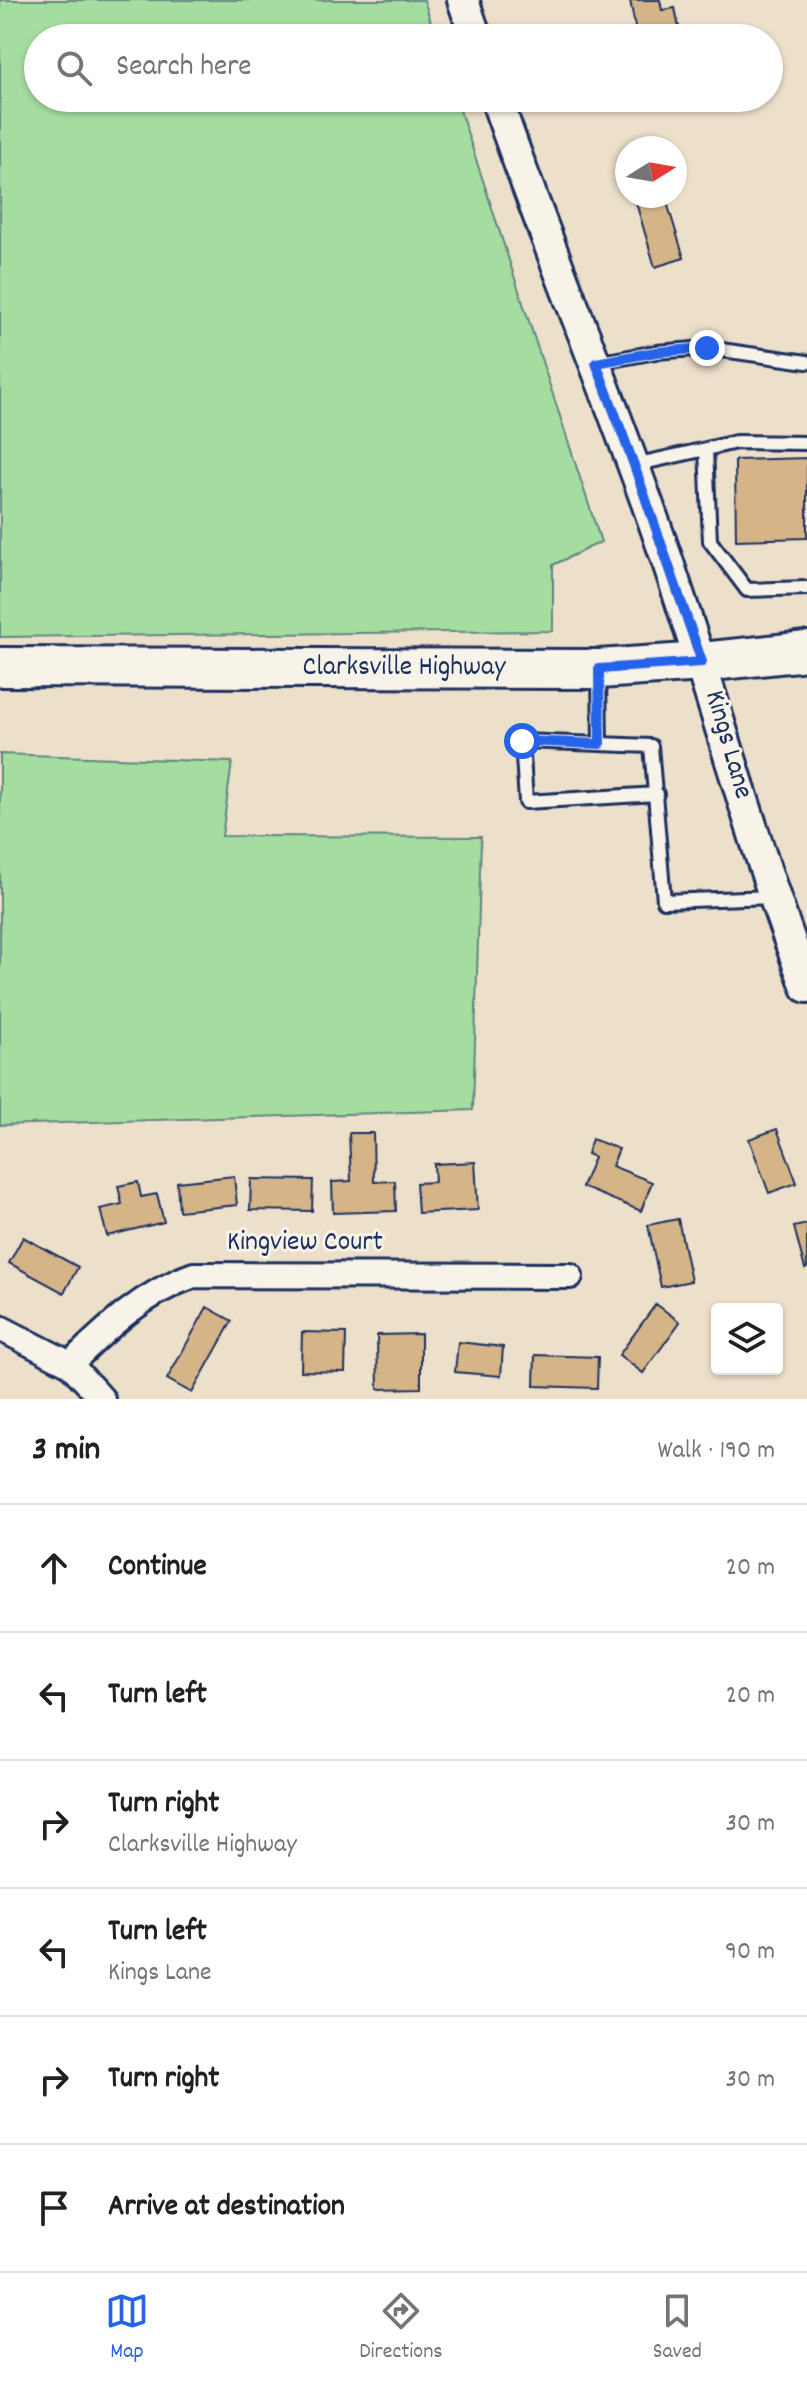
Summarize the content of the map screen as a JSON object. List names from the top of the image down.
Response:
{
  "streets": {
    "main road": ["Clarksville Highway"],
    "street": ["Kings Lane", "Kingview Court"]
  },
  "crossings": [
    ["Clarksville Highway", "Kings Lane"]
  ],
  "north": "right",
  "page": {
    "search": "Search here",
    "heading": ["3 min", "Walk · 190 m"],
    "list": [
      ["Continue", "20 m"],
      ["Turn left", "20 m"],
      ["Turn right", "Clarksville Highway", "30 m"],
      ["Turn left", "Kings Lane", "90 m"],
      ["Turn right", "30 m"],
      "Arrive at destination"
    ],
    "nav": ["Map", "Directions", "Saved"]
  }
}
